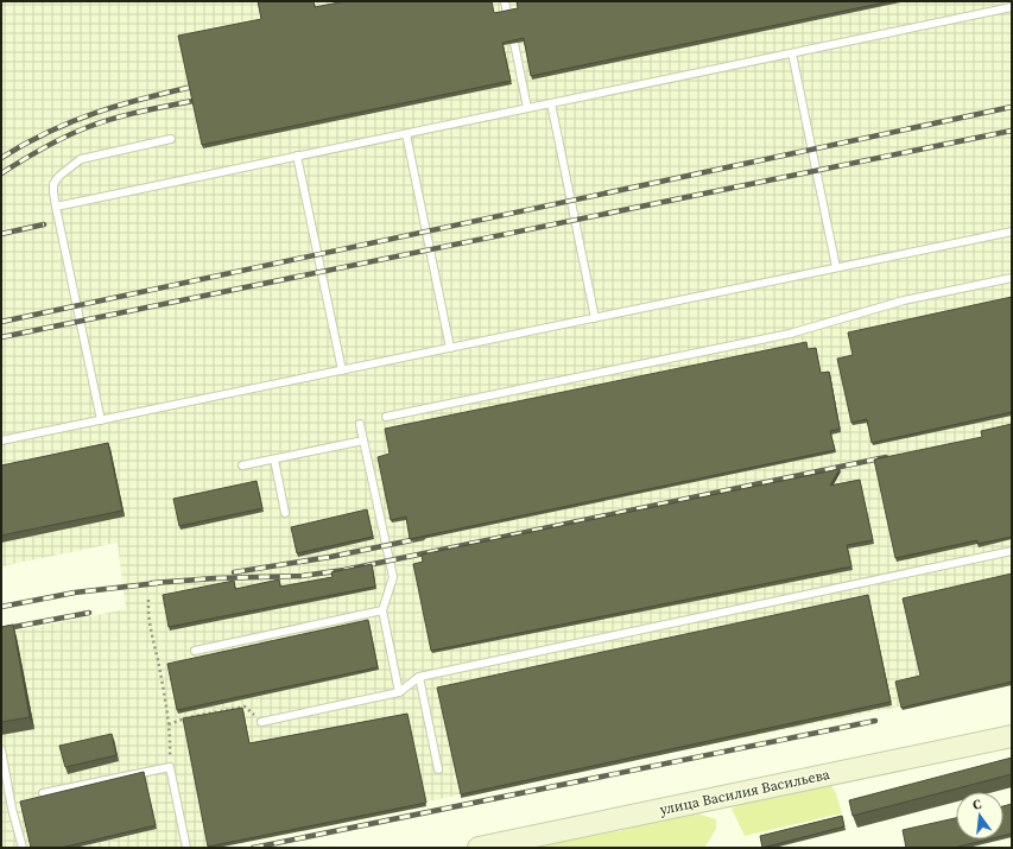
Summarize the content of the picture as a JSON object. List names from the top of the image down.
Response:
{
  "streets": {
    "main road": ["улица Василия Васильева"]
  },
  "north": "top"
}
